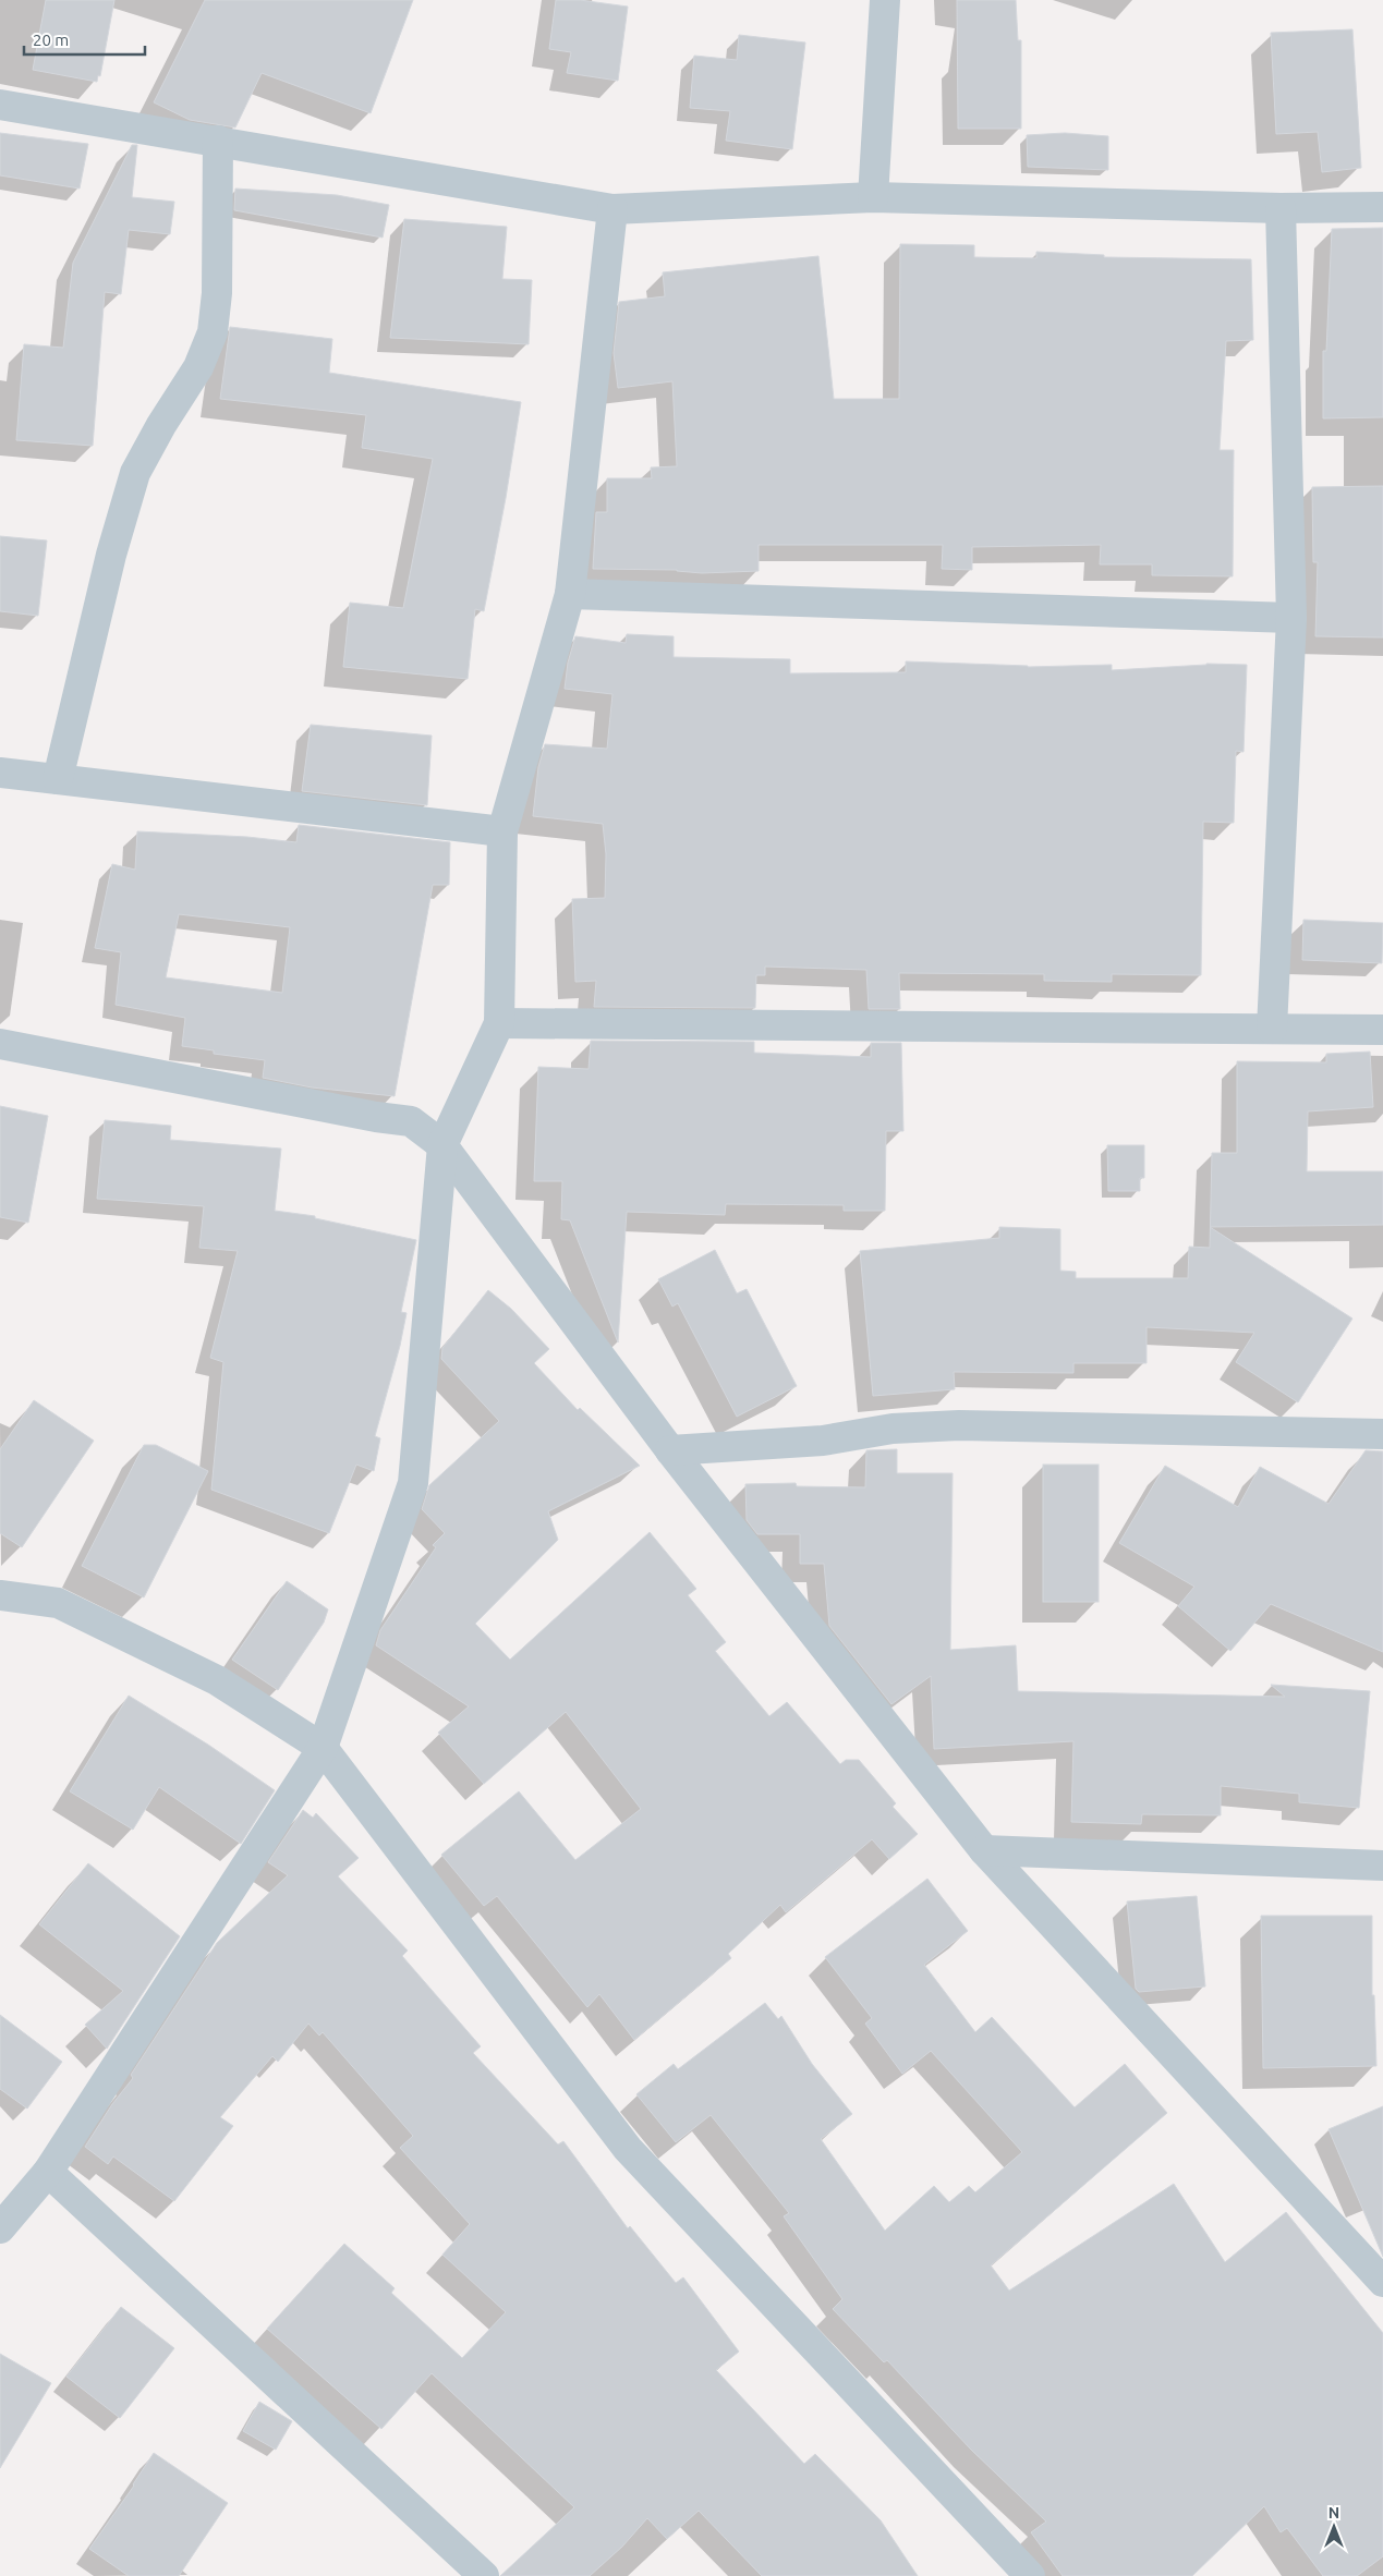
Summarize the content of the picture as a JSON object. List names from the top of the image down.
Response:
{
  "scale_bar": "20 m",
  "north": "top"
}
